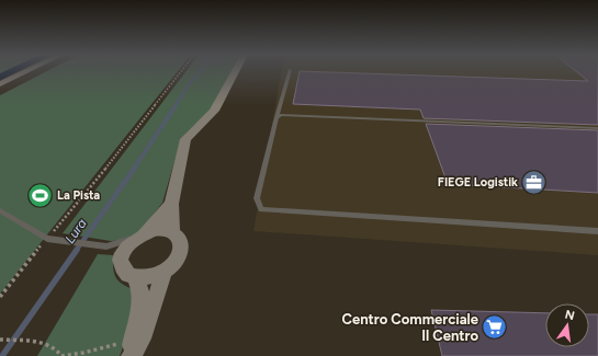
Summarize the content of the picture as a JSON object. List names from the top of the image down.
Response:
{
  "water": ["Lura"],
  "places": {
    "office": ["FIEGE Logistik"],
    "sports": ["La Pista"],
    "supermarket": ["Centro Commerciale Il Centro"]
  },
  "north": "top"
}
